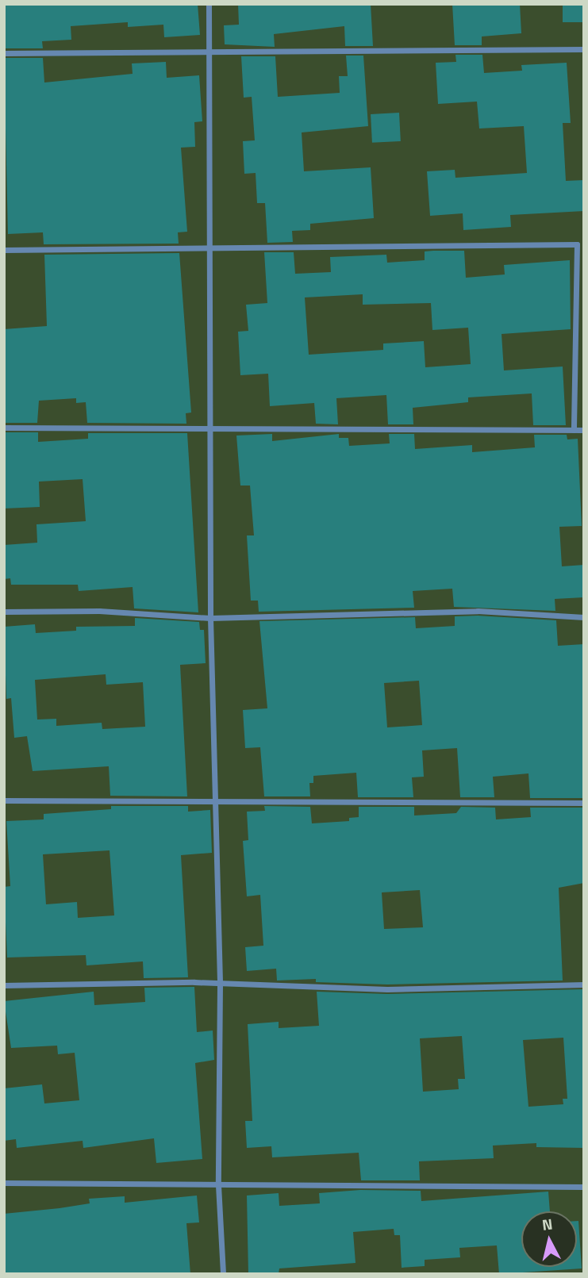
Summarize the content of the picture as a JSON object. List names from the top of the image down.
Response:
{
  "north": "top"
}
